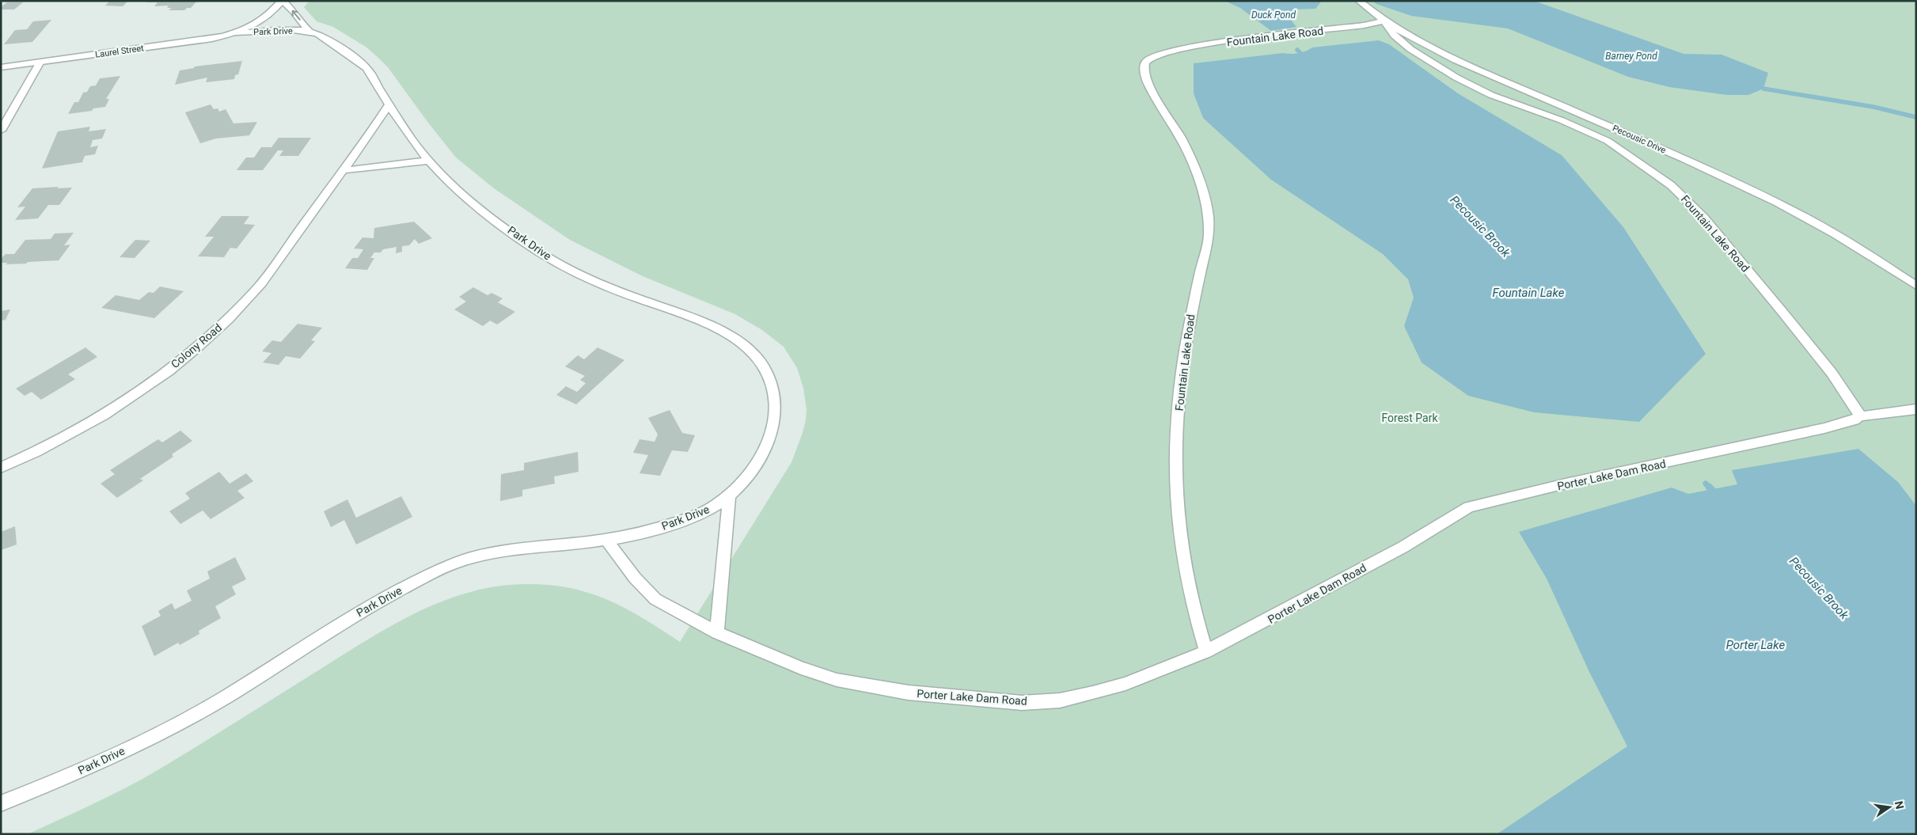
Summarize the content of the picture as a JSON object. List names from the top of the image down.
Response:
{
  "streets": {
    "street": [
      "Park Drive",
      "Fountain Lake Road",
      "Laurel Street",
      "Pecousic Drive",
      "Colony Road",
      "Porter Lake Dam Road"
    ]
  },
  "crossings": [
    ["Park Drive", "Laurel Street"],
    ["Park Drive", "Colony Road"],
    ["Park Drive", "Porter Lake Dam Road"],
    ["Fountain Lake Road", "Pecousic Drive"],
    ["Fountain Lake Road", "Porter Lake Dam Road"]
  ],
  "water": [
    "Duck Pond",
    "Barney Pond",
    "Pecousic Brook",
    "Fountain Lake",
    "Porter Lake"
  ],
  "parks": ["Forest Park"],
  "north": "right"
}
